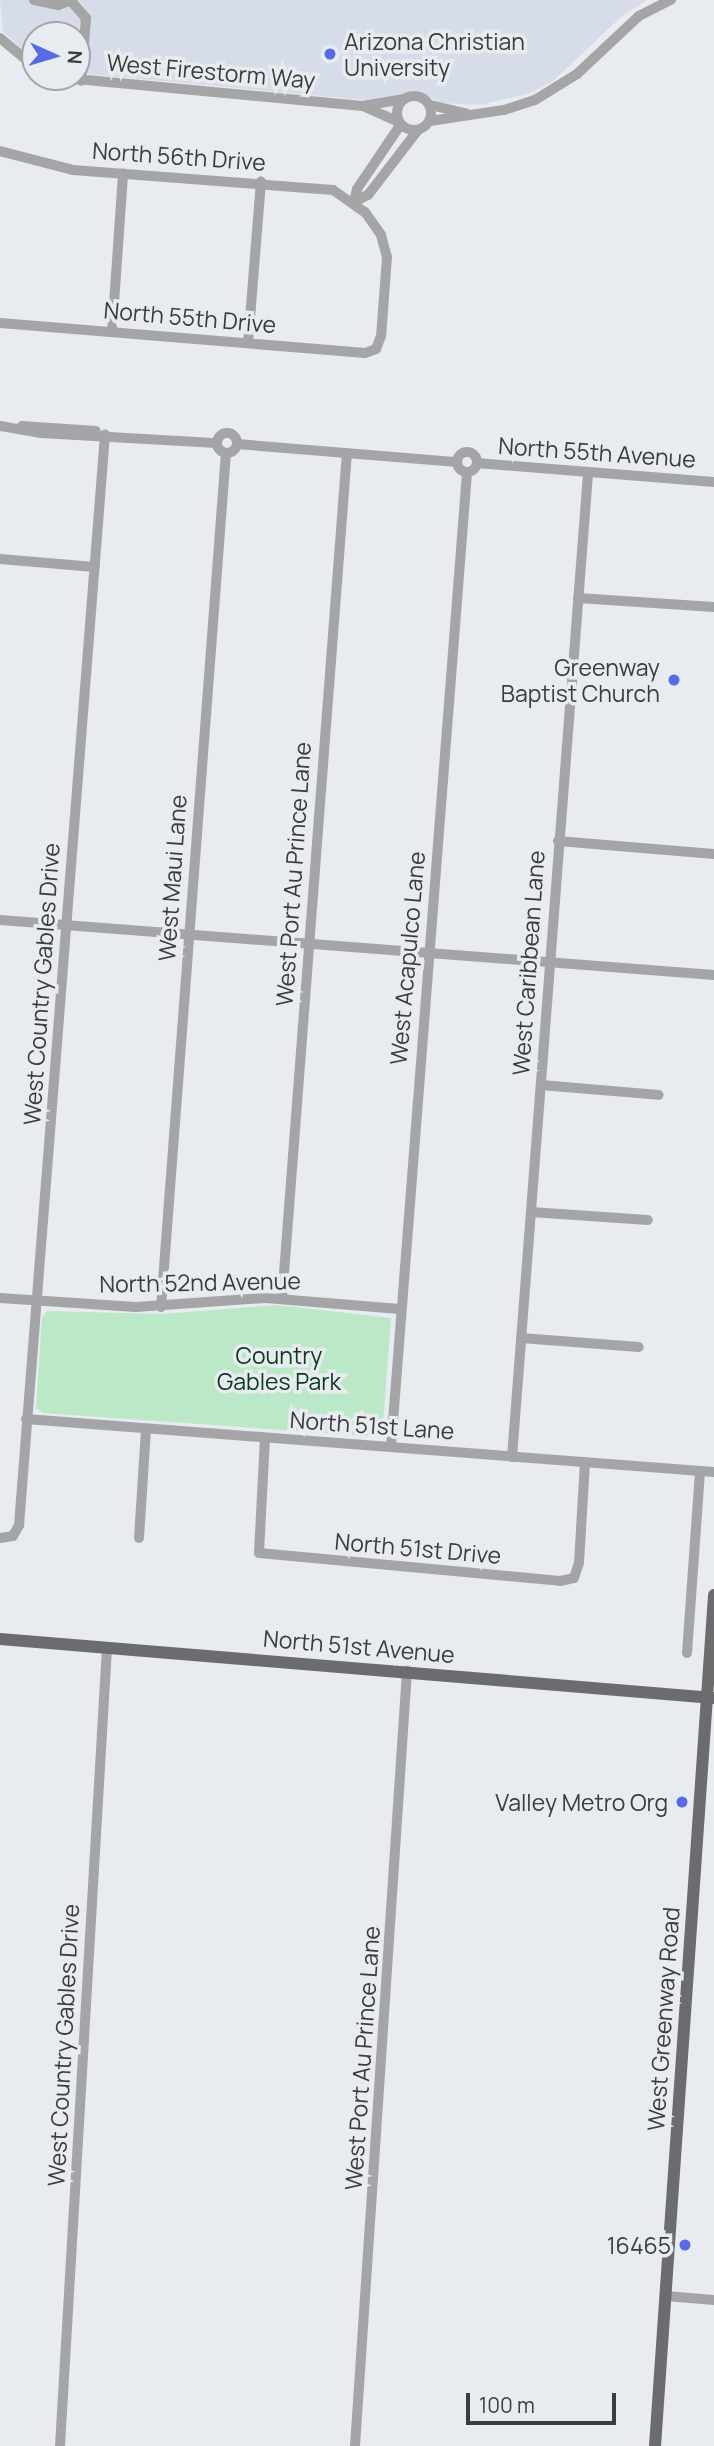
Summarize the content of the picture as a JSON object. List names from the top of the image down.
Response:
{
  "streets": {
    "main road": ["North 51st Avenue", "West Greenway Road"],
    "street": [
      "West Firestorm Way",
      "North 56th Drive",
      "North 55th Drive",
      "North 55th Avenue",
      "West Port Au Prince Lane",
      "West Maui Lane",
      "West Acapulco Lane",
      "West Caribbean Lane",
      "West Country Gables Drive",
      "North 52nd Avenue",
      "North 51st Lane",
      "North 51st Drive"
    ]
  },
  "crossings": [
    ["North 56th Drive", "North 55th Drive"],
    ["North 55th Avenue", "West Port Au Prince Lane"],
    ["North 55th Avenue", "West Acapulco Lane"],
    ["North 55th Avenue", "West Caribbean Lane"],
    ["North 55th Avenue", "West Country Gables Drive"],
    ["West Port Au Prince Lane", "North 52nd Avenue"],
    ["West Port Au Prince Lane", "North 51st Avenue"],
    ["West Maui Lane", "North 52nd Avenue"],
    ["West Acapulco Lane", "North 52nd Avenue"],
    ["West Acapulco Lane", "North 51st Lane"],
    ["West Caribbean Lane", "North 51st Lane"],
    ["West Country Gables Drive", "North 52nd Avenue"],
    ["West Country Gables Drive", "North 51st Lane"],
    ["West Country Gables Drive", "North 51st Avenue"],
    ["North 51st Lane", "North 51st Drive"],
    ["North 51st Avenue", "West Greenway Road"]
  ],
  "parks": ["Country Gables Park"],
  "places": [
    "Arizona Christian University",
    "Greenway Baptist Church",
    "Valley Metro Org",
    "16465"
  ],
  "scale_bar": "100 m",
  "north": "right"
}
